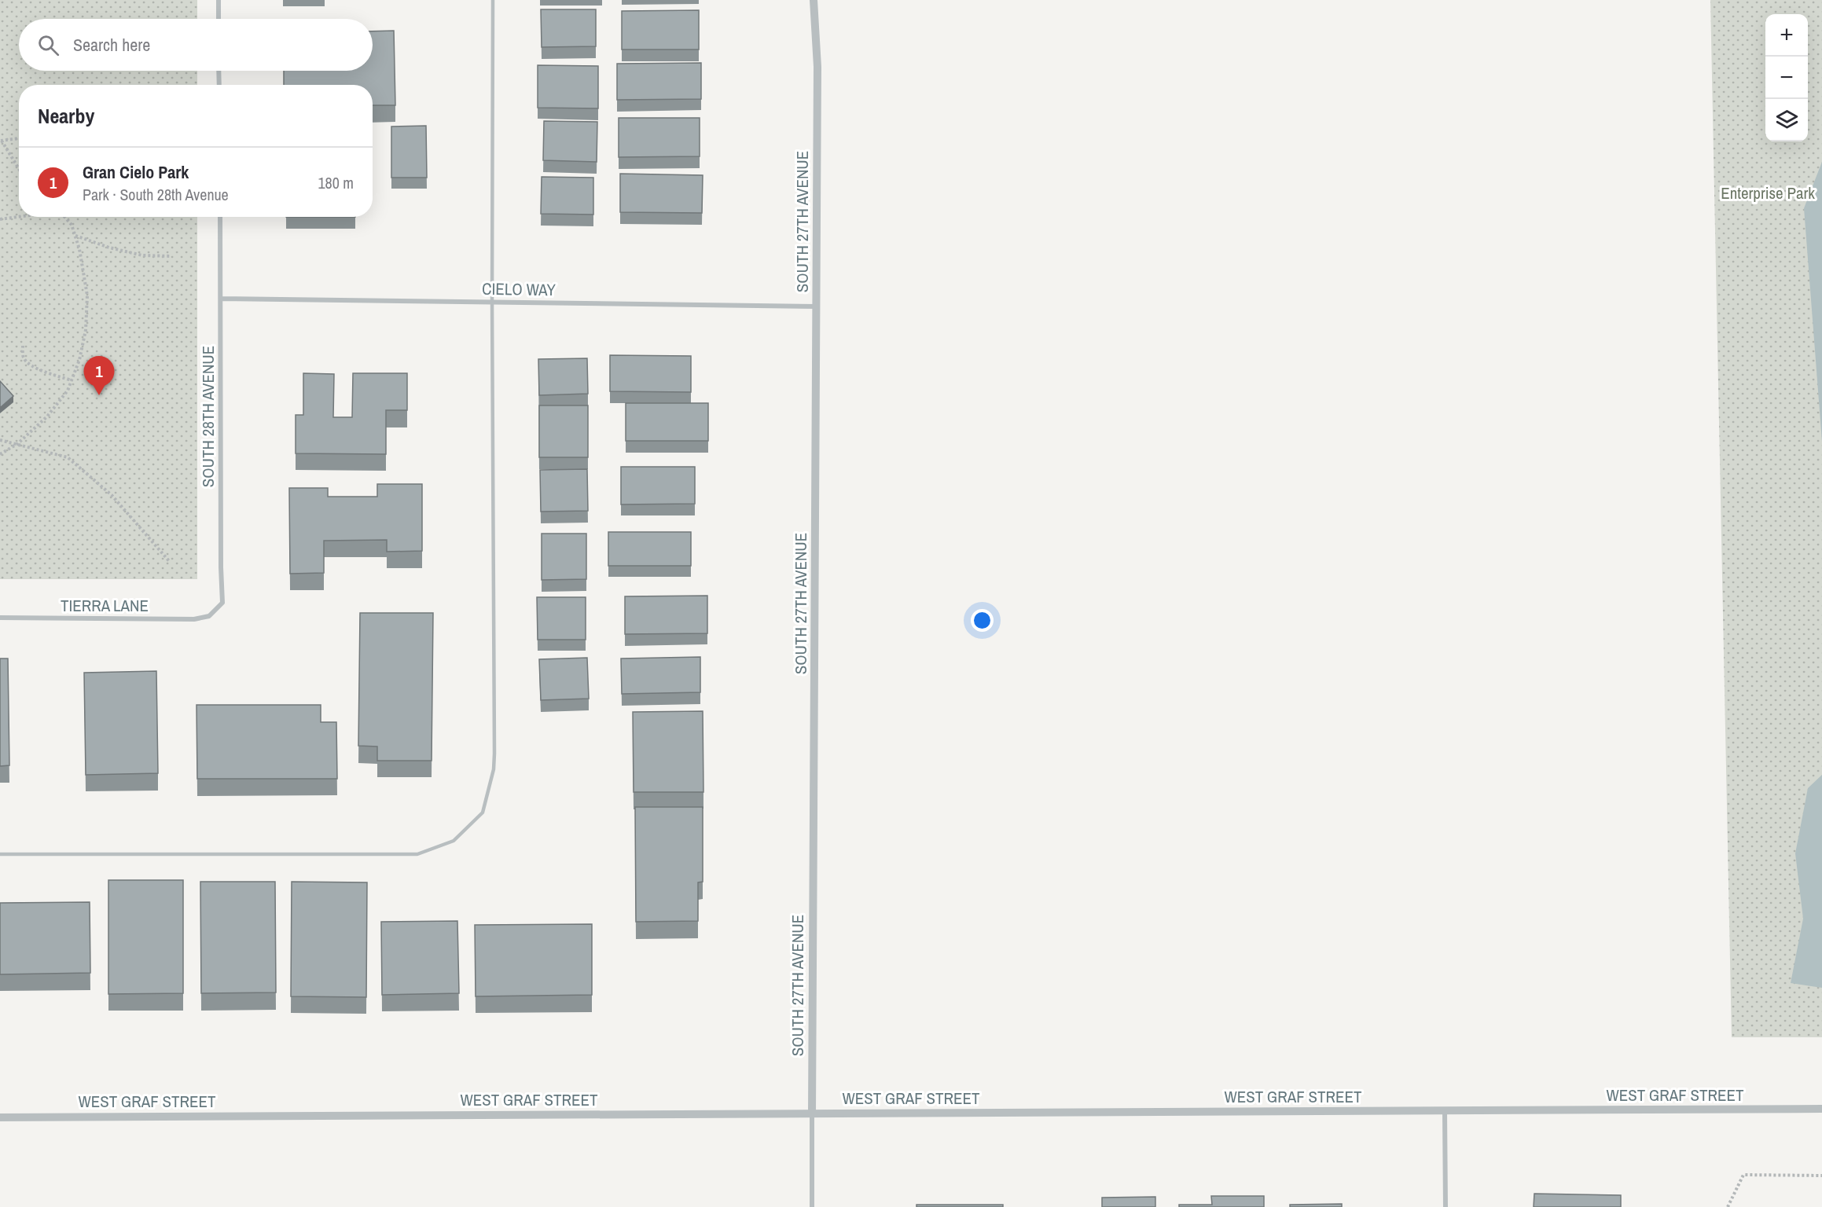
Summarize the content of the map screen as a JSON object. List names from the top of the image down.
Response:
{
  "streets": {
    "street": [
      "SOUTH 27TH AVENUE",
      "CIELO WAY",
      "SOUTH 28TH AVENUE",
      "TIERRA LANE",
      "WEST GRAF STREET"
    ]
  },
  "crossings": [
    ["SOUTH 27TH AVENUE", "CIELO WAY"],
    ["SOUTH 27TH AVENUE", "WEST GRAF STREET"],
    ["CIELO WAY", "SOUTH 28TH AVENUE"],
    ["SOUTH 28TH AVENUE", "TIERRA LANE"]
  ],
  "parks": ["Enterprise Park"],
  "page": {
    "map_buttons": ["+", "−"],
    "search": "Search here",
    "heading": "Nearby",
    "list": [
      {
        "mark": "1",
        "name": "Gran Cielo Park",
        "note": "Park · South 28th Avenue",
        "value": "180 m"
      }
    ],
    "pins": "1"
  }
}
